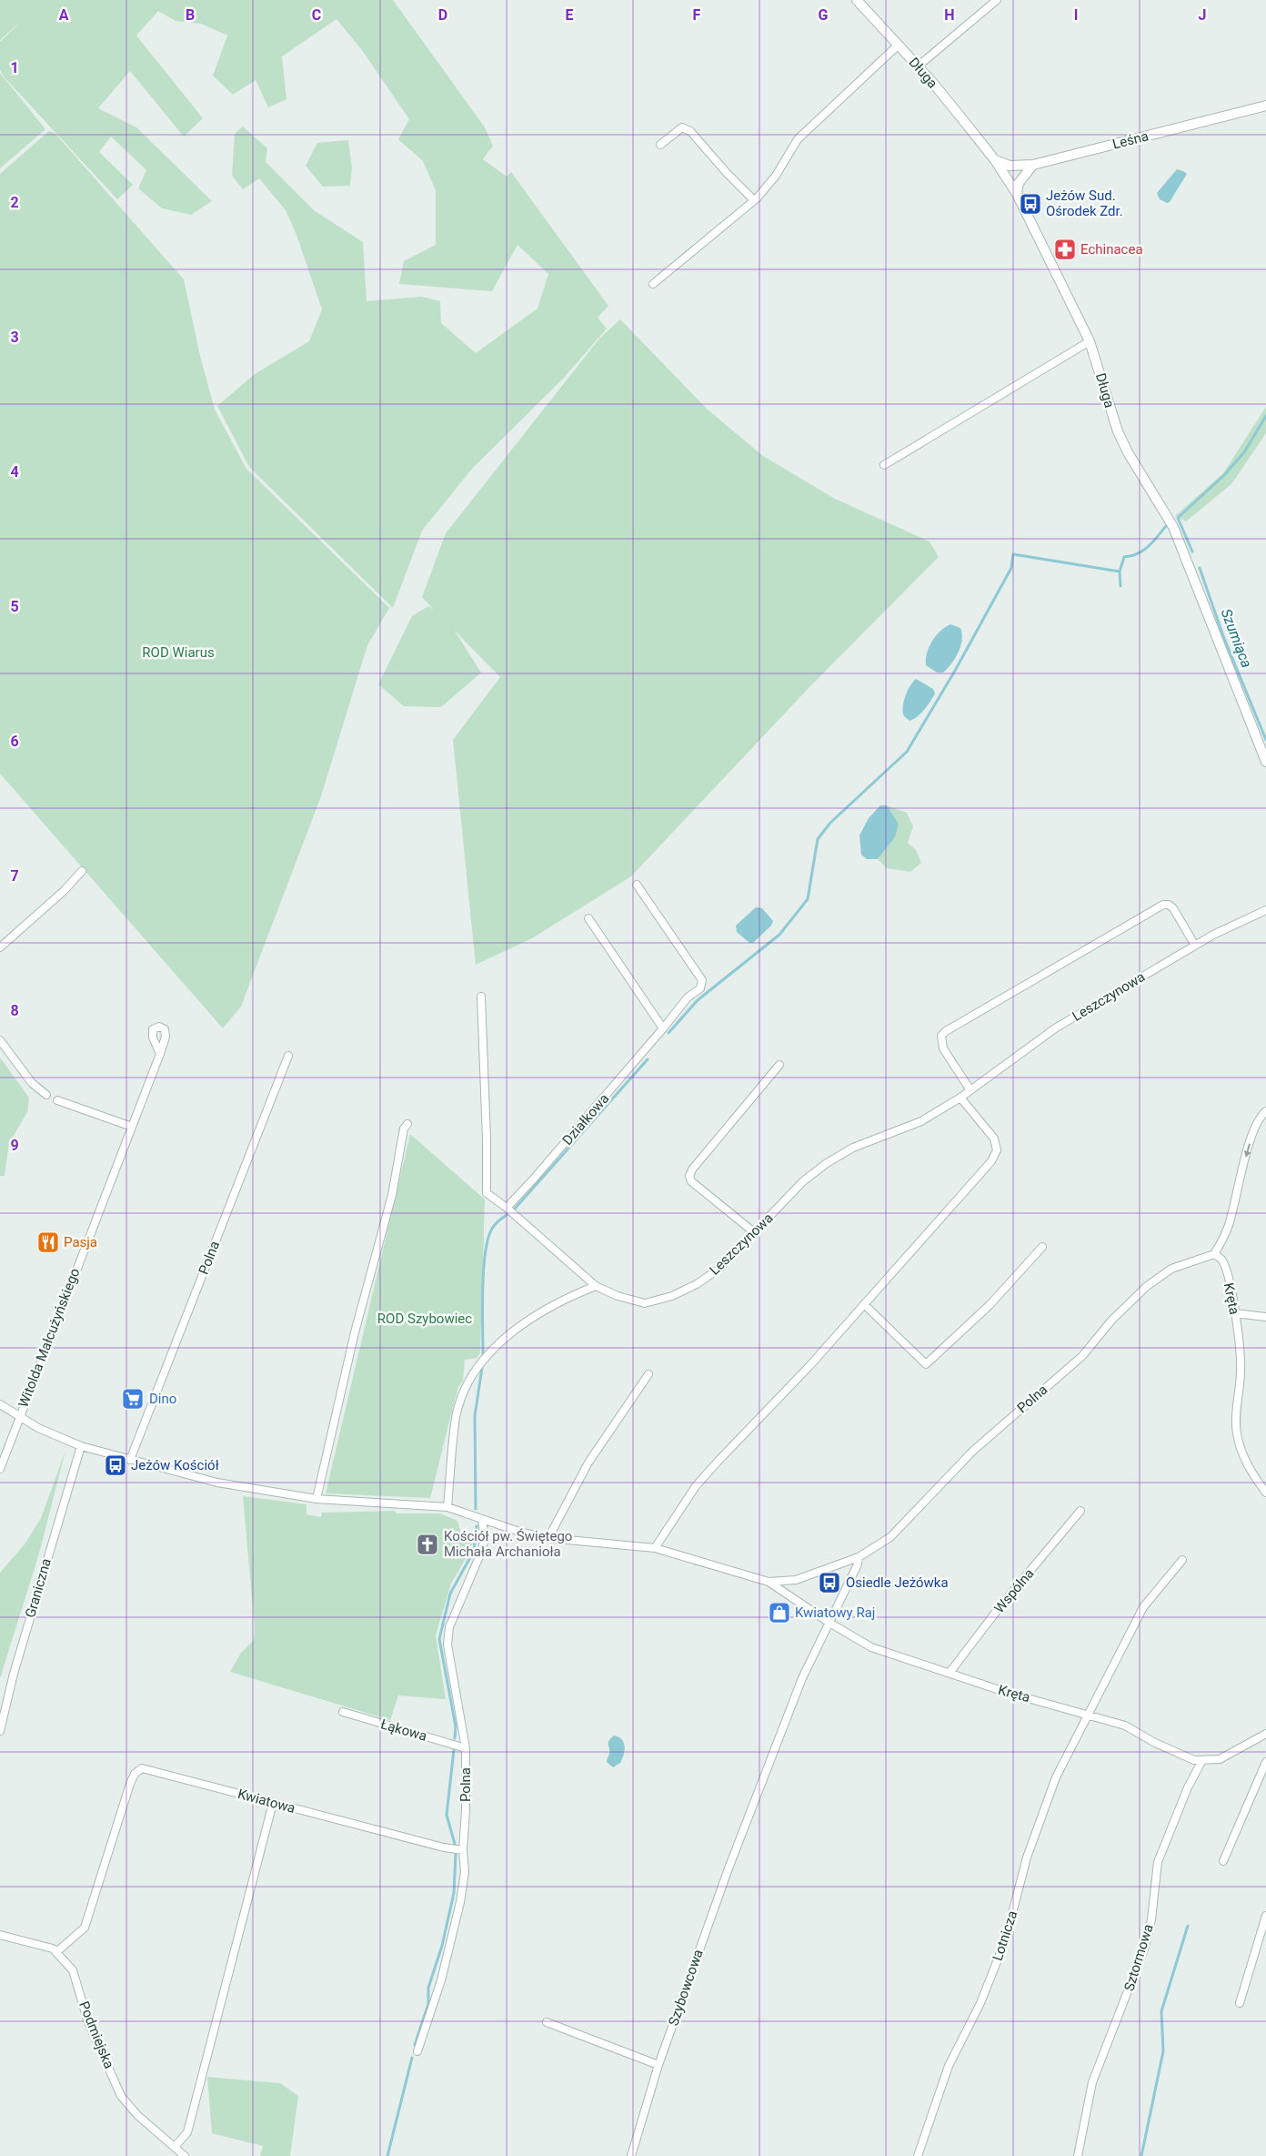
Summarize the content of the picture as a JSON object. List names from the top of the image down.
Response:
{
  "streets": {
    "street": [
      "Długa",
      "Leśna",
      "Leszczynowa",
      "Działkowa",
      "Polna",
      "Kręta",
      "Witolda Małcużyńskiego",
      "Graniczna",
      "Wspólna",
      "Łąkowa",
      "Kwiatowa",
      "Lotnicza",
      "Sztormowa",
      "Szybowcowa",
      "Podmiejska"
    ]
  },
  "crossings": [
    ["Długa", "Leśna"],
    ["Polna", "Kręta"],
    ["Polna", "Witolda Małcużyńskiego"],
    ["Polna", "Graniczna"],
    ["Polna", "Łąkowa"],
    ["Polna", "Kwiatowa"],
    ["Kręta", "Wspólna"],
    ["Kręta", "Lotnicza"],
    ["Kręta", "Sztormowa"],
    ["Kręta", "Szybowcowa"],
    ["Kwiatowa", "Podmiejska"]
  ],
  "water": ["Szumiąca"],
  "parks": ["ROD Wiarus", "ROD Szybowiec"],
  "places": {
    "bus stop": ["Jeżów Sud. Ośrodek Zdr.", "Jeżów Kościół", "Osiedle Jeżówka"],
    "pharmacy": ["Echinacea"],
    "restaurant": ["Pasja"],
    "supermarket": ["Dino"],
    "church": ["Kościół pw. Świętego Michała Archanioła"],
    "shop": ["Kwiatowy Raj"]
  },
  "grid": {
    "columns": [
      "A",
      "B",
      "C",
      "D",
      "E",
      "F",
      "G",
      "H",
      "I",
      "J"
    ],
    "rows": [
      "1",
      "2",
      "3",
      "4",
      "5",
      "6",
      "7",
      "8",
      "9"
    ]
  }
}
